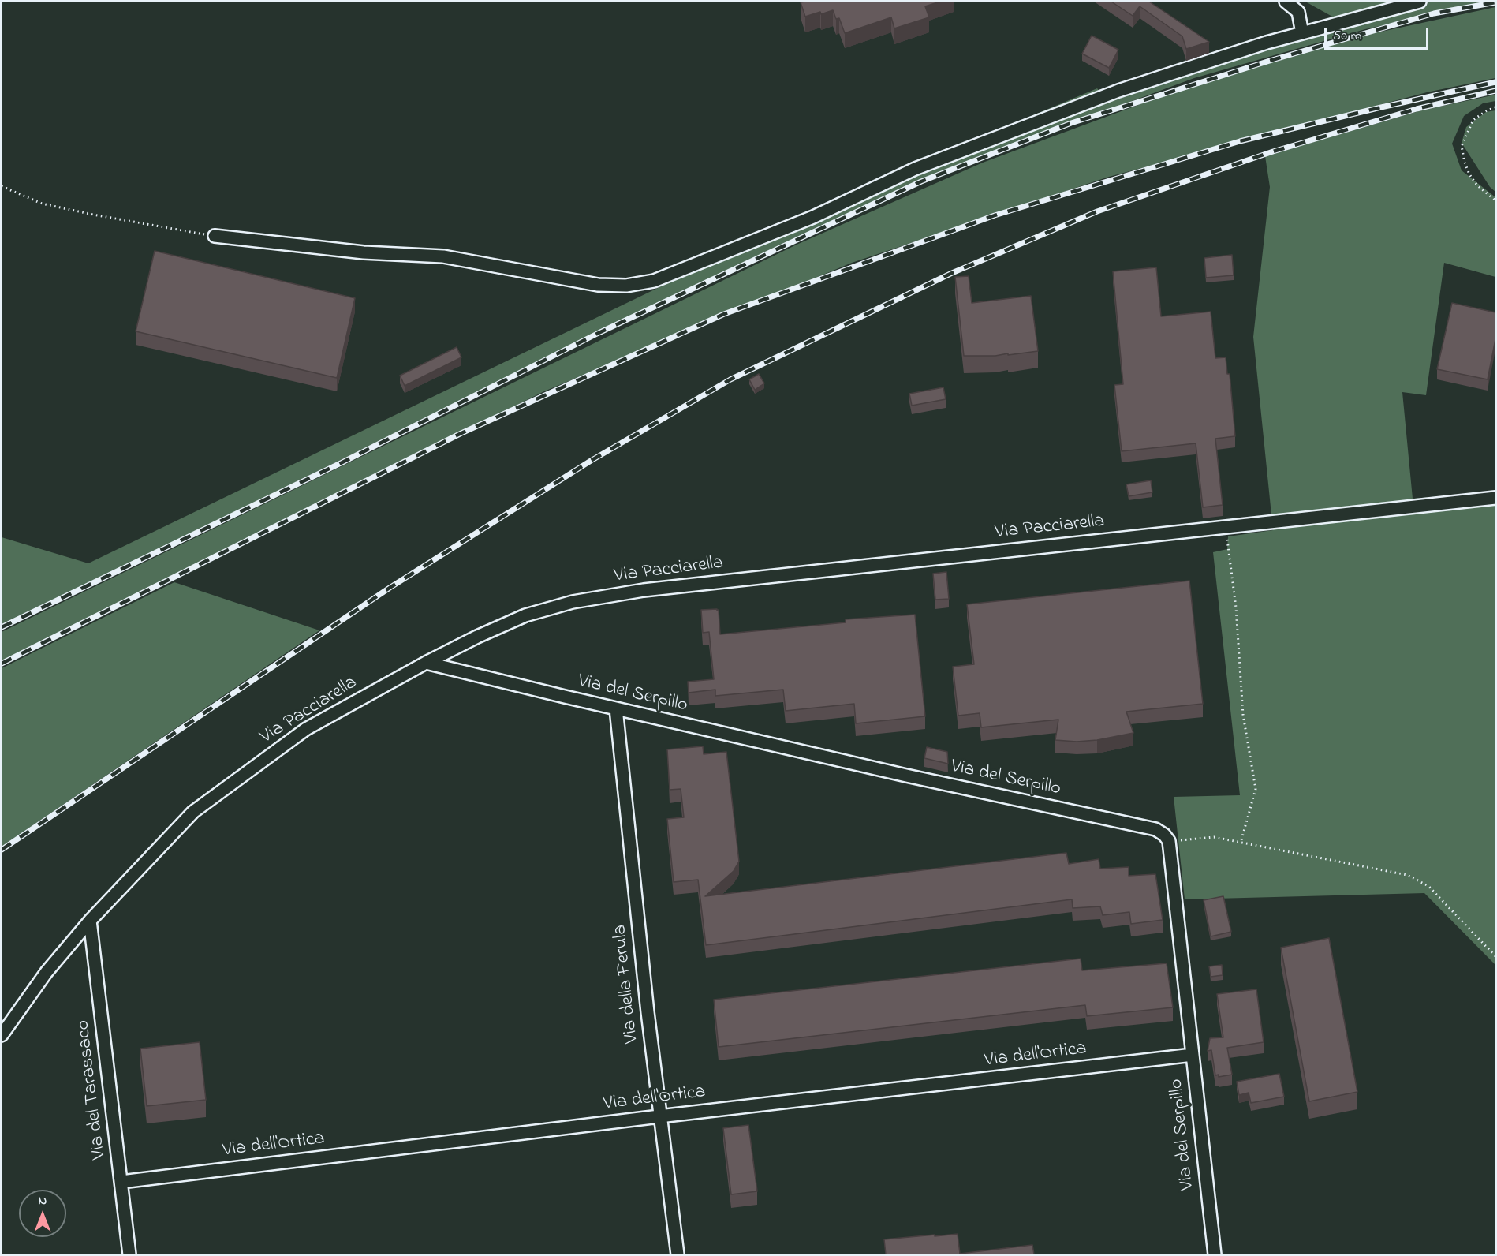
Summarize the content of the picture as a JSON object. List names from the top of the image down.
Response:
{
  "streets": {
    "street": [
      "Via Pacciarella",
      "Via del Serpillo",
      "Via della Ferula",
      "Via dell'Ortica",
      "Via del Tarassaco"
    ]
  },
  "crossings": [
    ["Via Pacciarella", "Via del Serpillo"],
    ["Via Pacciarella", "Via del Tarassaco"],
    ["Via del Serpillo", "Via della Ferula"],
    ["Via del Serpillo", "Via dell'Ortica"],
    ["Via della Ferula", "Via dell'Ortica"],
    ["Via dell'Ortica", "Via del Tarassaco"]
  ],
  "scale_bar": "50 m",
  "north": "top"
}
